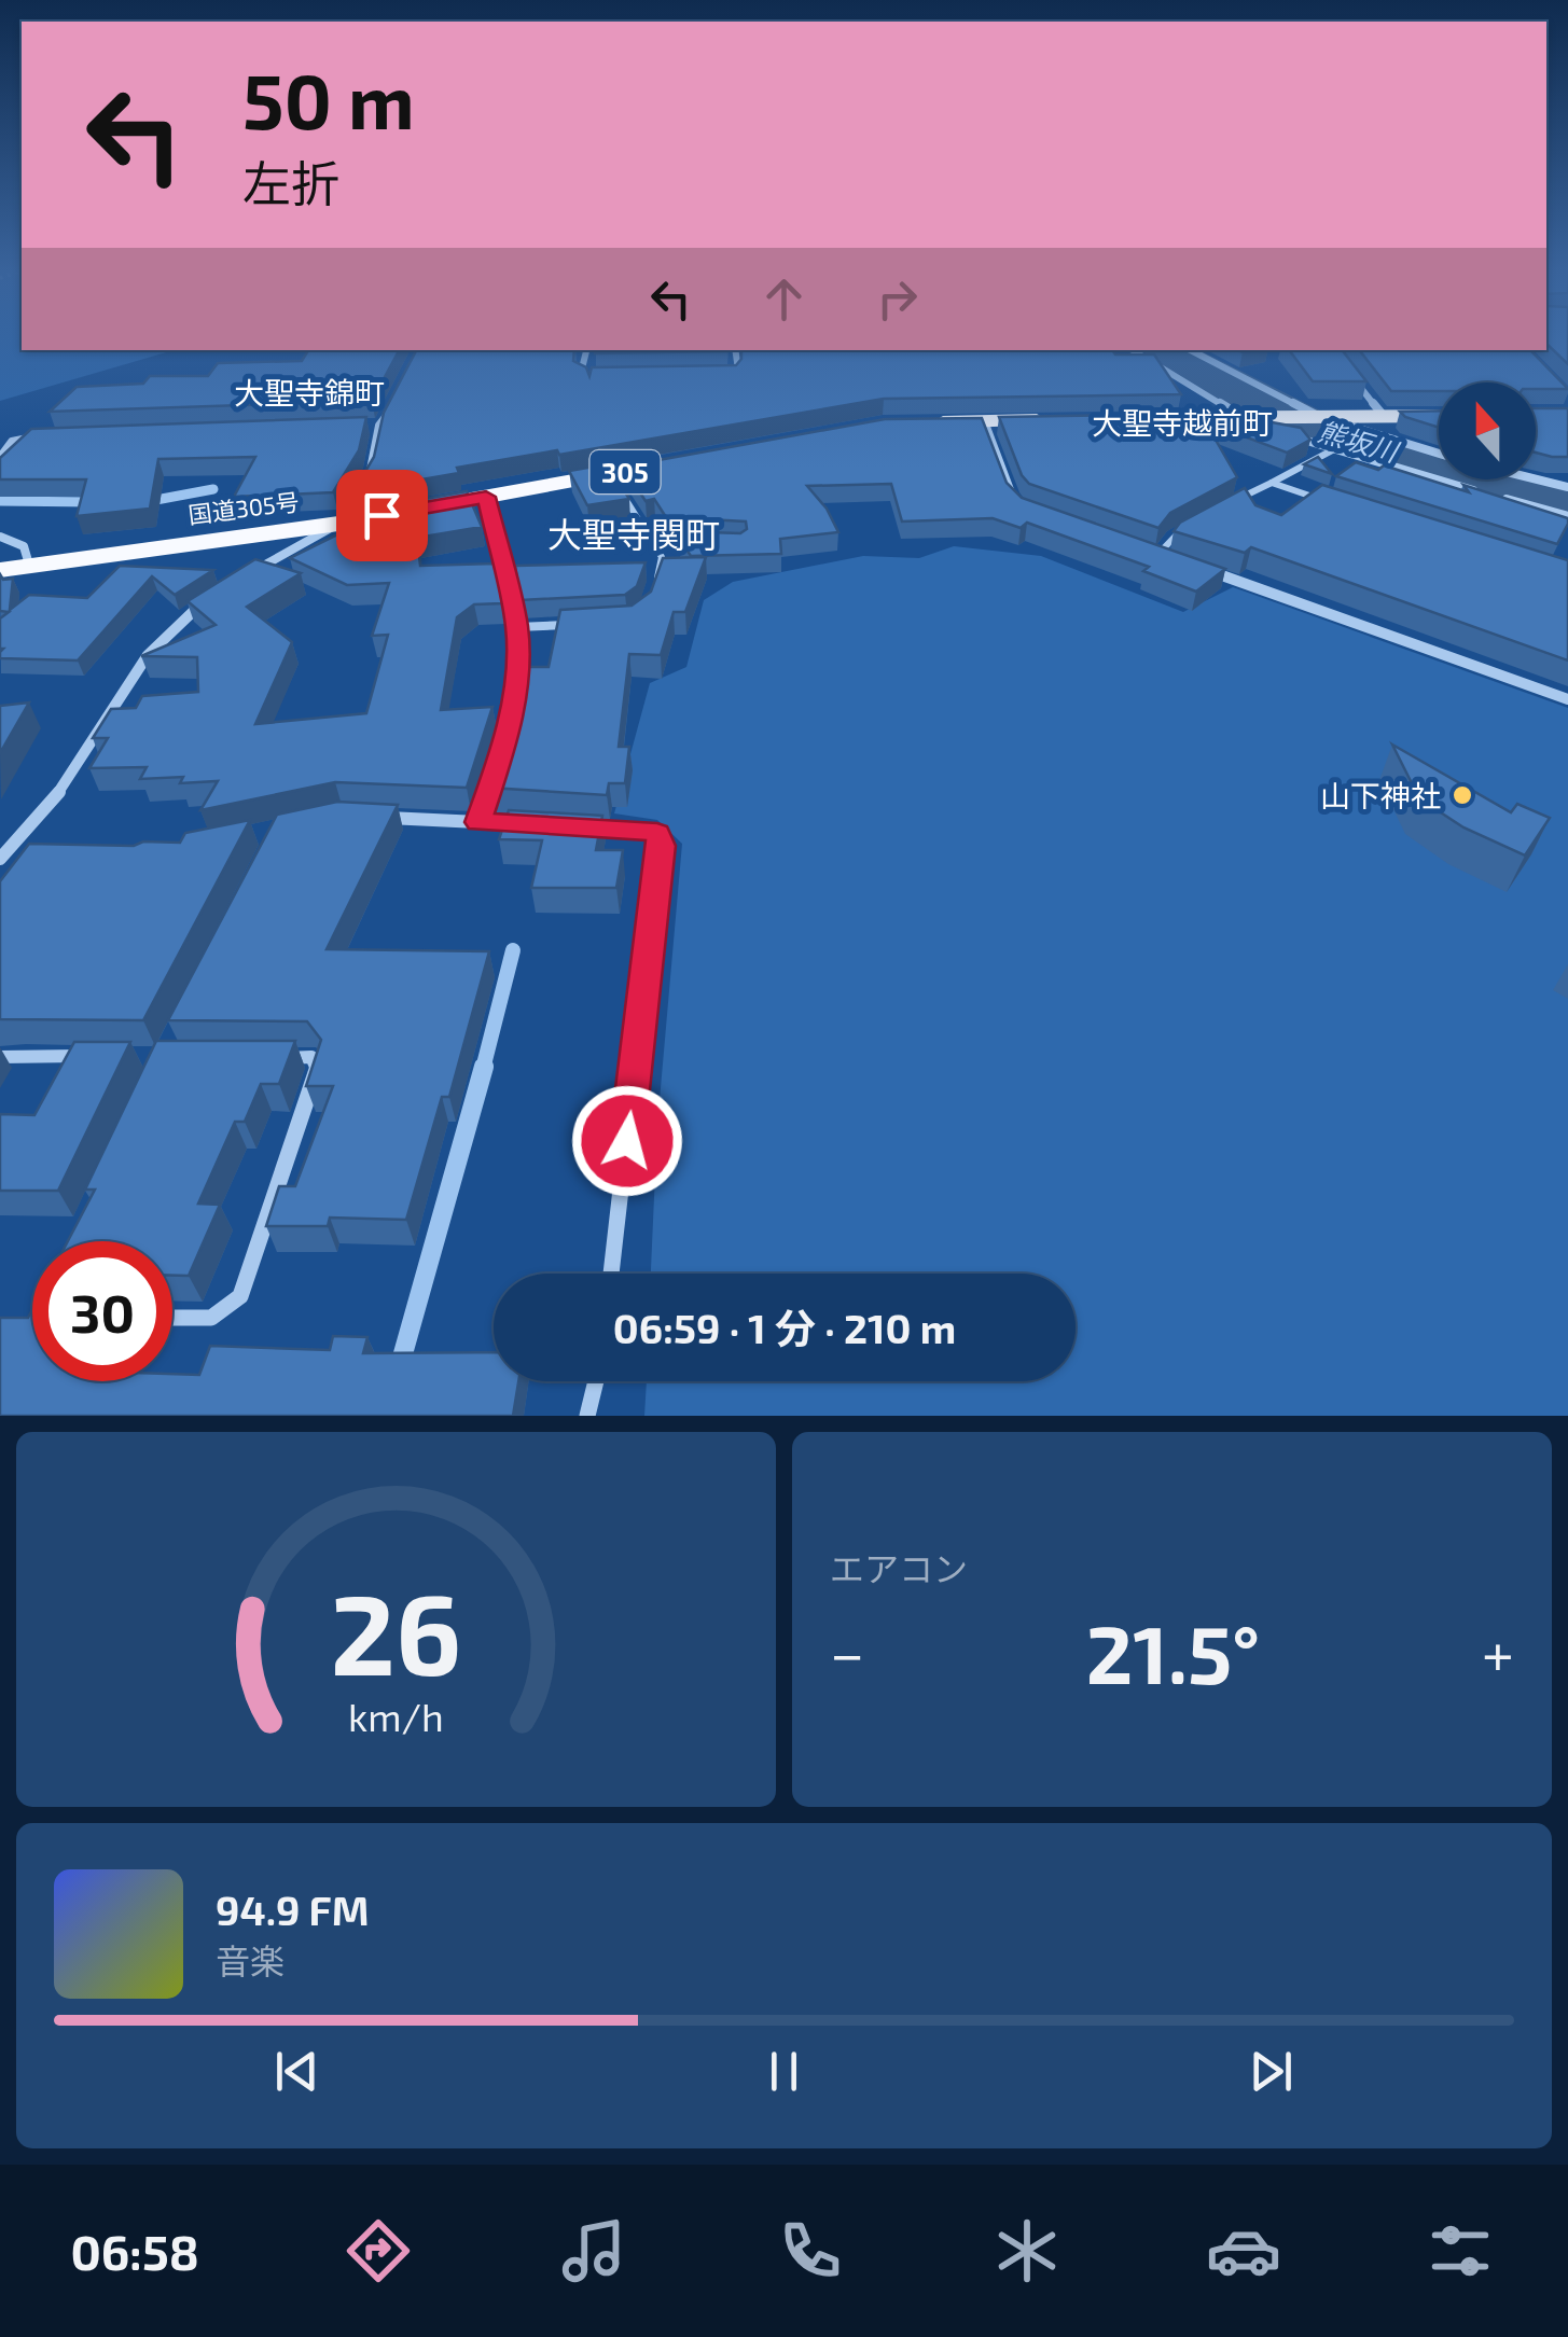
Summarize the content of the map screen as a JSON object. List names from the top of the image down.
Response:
{
  "streets": {
    "highway": ["305", "国道305号"]
  },
  "districts": ["大聖寺錦町", "大聖寺越前町", "大聖寺関町"],
  "water": ["熊坂川"],
  "places": ["山下神社"],
  "north": "top",
  "page": {
    "turn": ["50 m", "左折"],
    "limit": "30",
    "trip": "06:59 · 1 分 · 210 m",
    "tile": "エアコン",
    "heat": ["−", "21.5°", "+"],
    "song": ["94.9 FM", "音楽"],
    "tabs": "06:58",
    "gauge": ["26", "km/h"]
  }
}
